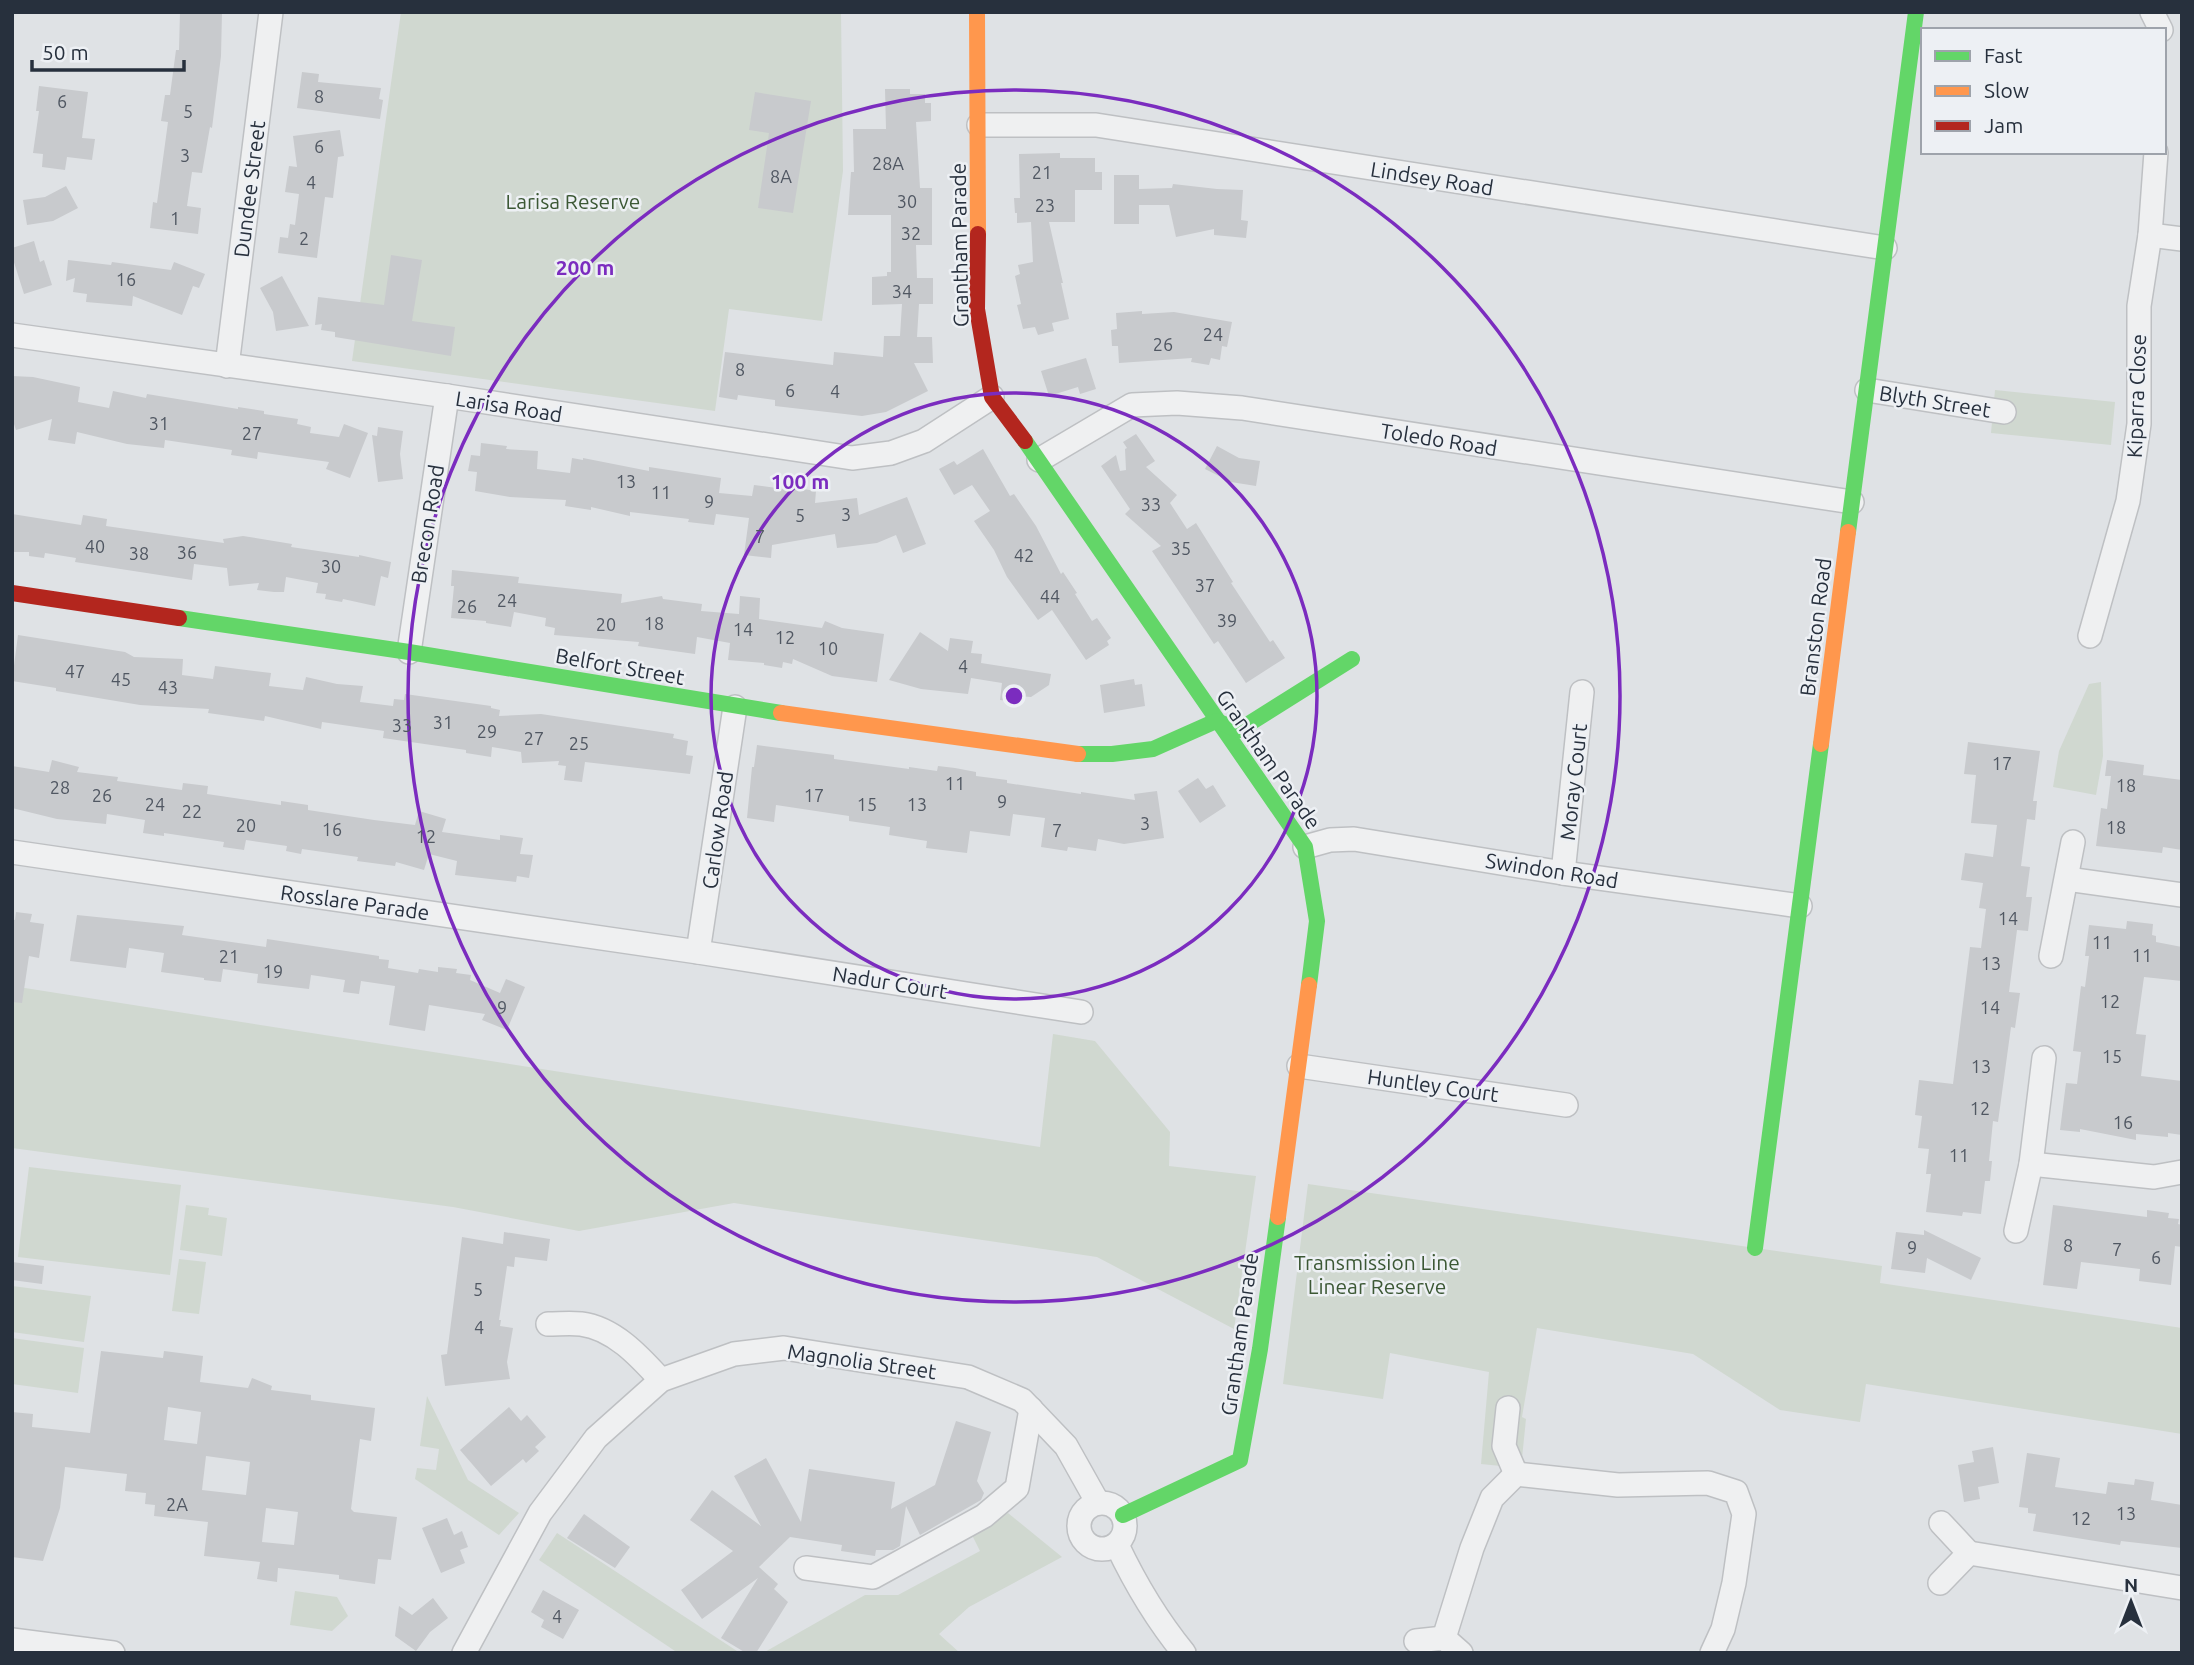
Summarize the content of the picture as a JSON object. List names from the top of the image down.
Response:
{
  "streets": {
    "street": [
      "Lindsey Road",
      "Dundee Street",
      "Grantham Parade",
      "Kiparra Close",
      "Blyth Street",
      "Larisa Road",
      "Toledo Road",
      "Brecon Road",
      "Branston Road",
      "Belfort Street",
      "Moray Court",
      "Carlow Road",
      "Swindon Road",
      "Rosslare Parade",
      "Nadur Court",
      "Huntley Court",
      "Magnolia Street"
    ]
  },
  "crossings": [
    ["Lindsey Road", "Grantham Parade"],
    ["Lindsey Road", "Branston Road"],
    ["Dundee Street", "Larisa Road"],
    ["Grantham Parade", "Larisa Road"],
    ["Grantham Parade", "Toledo Road"],
    ["Grantham Parade", "Belfort Street"],
    ["Grantham Parade", "Swindon Road"],
    ["Grantham Parade", "Huntley Court"],
    ["Grantham Parade", "Magnolia Street"],
    ["Blyth Street", "Branston Road"],
    ["Larisa Road", "Brecon Road"],
    ["Toledo Road", "Branston Road"],
    ["Brecon Road", "Belfort Street"],
    ["Branston Road", "Swindon Road"],
    ["Belfort Street", "Carlow Road"],
    ["Moray Court", "Swindon Road"],
    ["Carlow Road", "Rosslare Parade"],
    ["Carlow Road", "Nadur Court"],
    ["Rosslare Parade", "Nadur Court"]
  ],
  "parks": ["Larisa Reserve", "Transmission Line Linear Reserve"],
  "house_numbers": [
    "8",
    "6",
    "5",
    "6",
    "3",
    "28A",
    "21",
    "8A",
    "4",
    "30",
    "23",
    "1",
    "32",
    "2",
    "16",
    "34",
    "24",
    "26",
    "8",
    "6",
    "4",
    "31",
    "27",
    "13",
    "11",
    "9",
    "33",
    "3",
    "5",
    "7",
    "40",
    "35",
    "36",
    "38",
    "42",
    "30",
    "37",
    "44",
    "24",
    "26",
    "39",
    "18",
    "20",
    "14",
    "12",
    "10",
    "4",
    "47",
    "45",
    "43",
    "31",
    "33",
    "29",
    "27",
    "25",
    "17",
    "11",
    "18",
    "28",
    "26",
    "17",
    "9",
    "24",
    "15",
    "13",
    "22",
    "3",
    "20",
    "18",
    "16",
    "7",
    "12",
    "14",
    "11",
    "11",
    "21",
    "13",
    "19",
    "12",
    "9",
    "14",
    "15",
    "13",
    "12",
    "16",
    "11",
    "8",
    "9",
    "7",
    "6",
    "5",
    "4",
    "2A",
    "13",
    "12",
    "4"
  ],
  "legend": ["Fast", "Slow", "Jam"],
  "scale_bar": "50 m",
  "north": "top",
  "rings": ["200 m", "100 m"]
}
